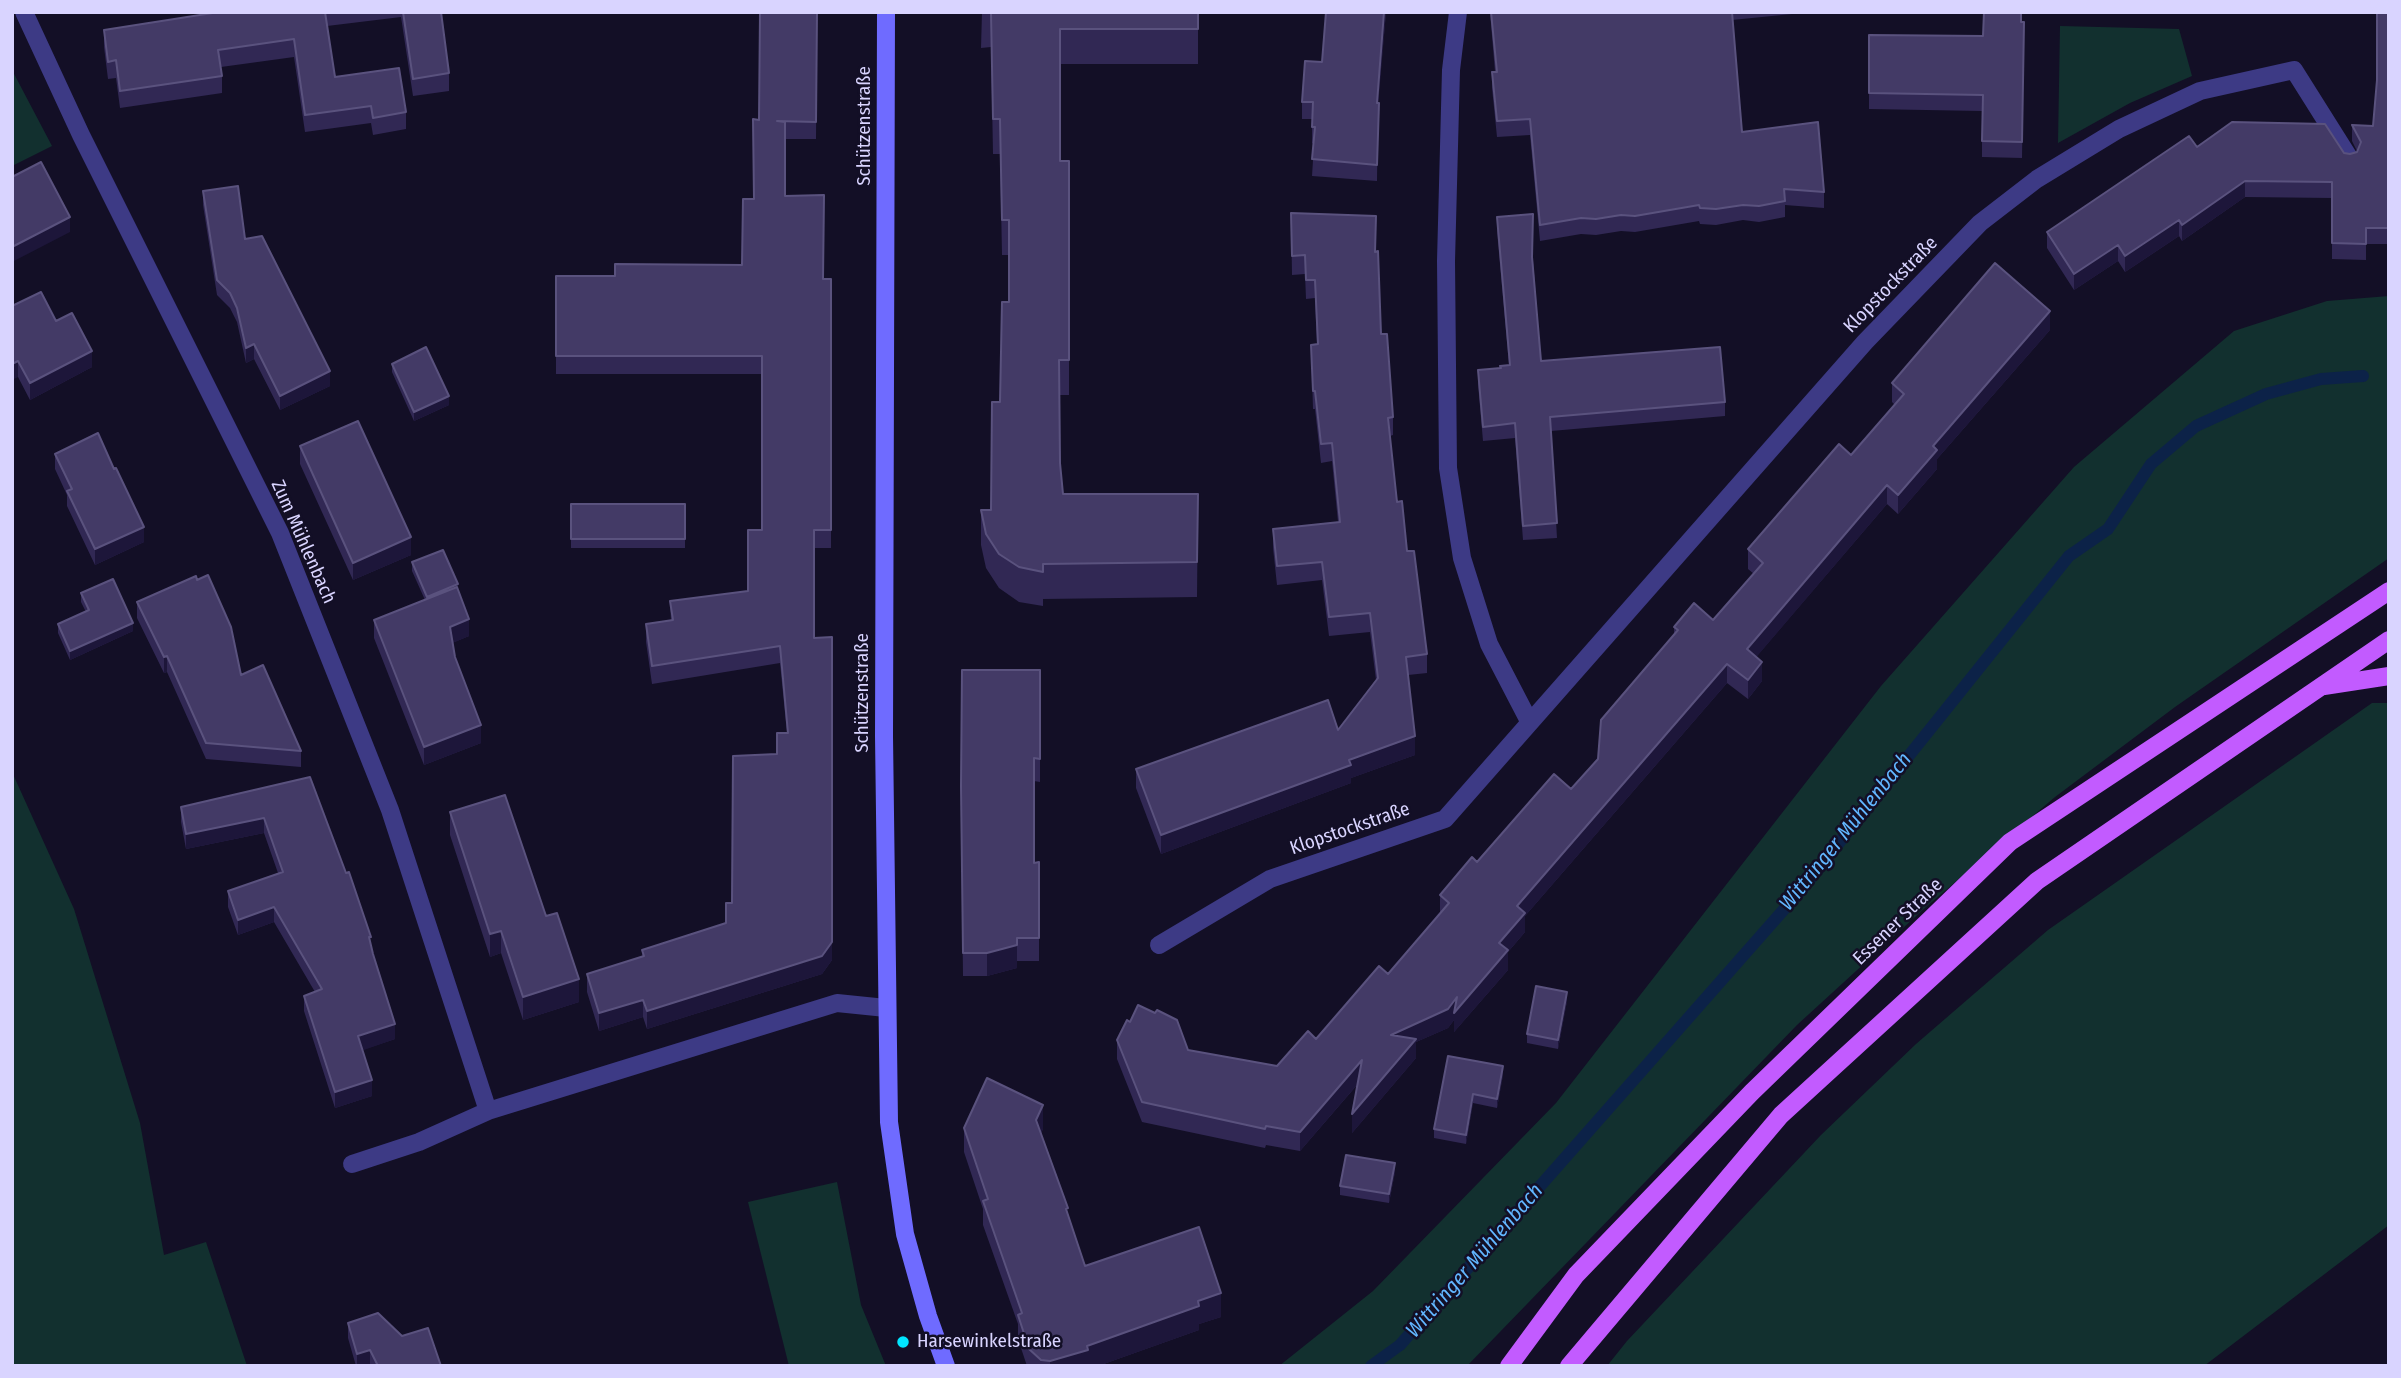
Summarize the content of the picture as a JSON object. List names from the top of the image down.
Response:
{
  "streets": {
    "main road": ["Schützenstraße", "Essener Straße"],
    "street": ["Klopstockstraße", "Zum Mühlenbach"]
  },
  "water": ["Wittringer Mühlenbach"],
  "places": ["Harsewinkelstraße"]
}
